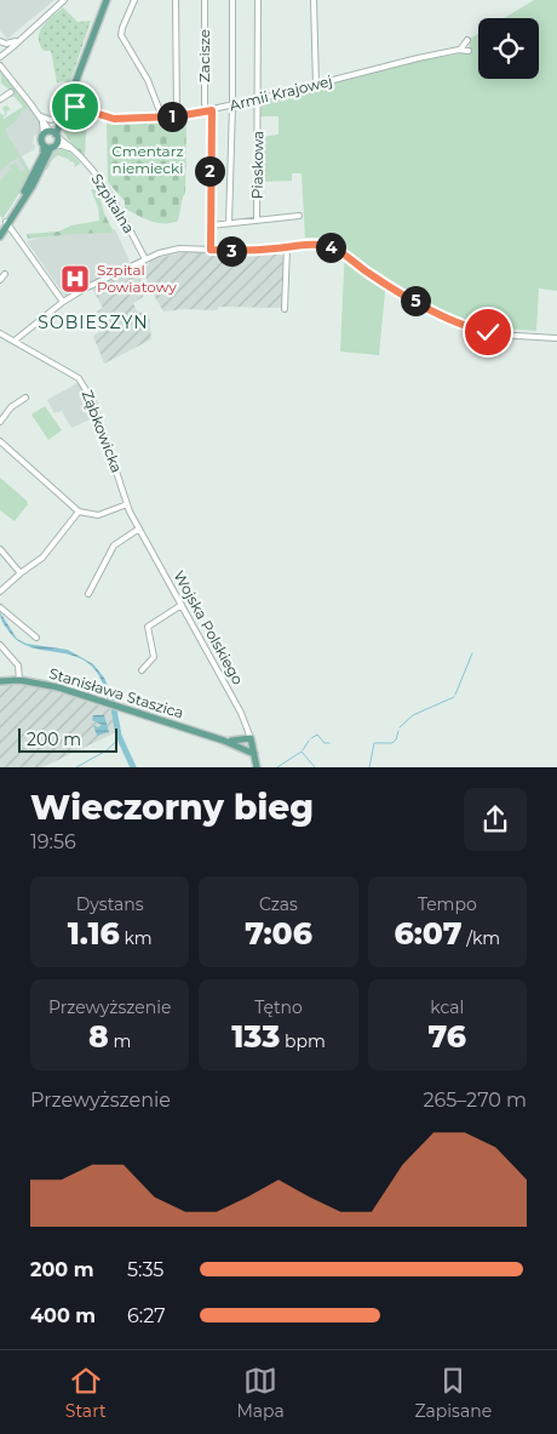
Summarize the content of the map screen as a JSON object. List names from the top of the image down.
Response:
{
  "streets": {
    "main road": ["Wojska Polskiego", "Stanisława Staszica"],
    "street": [
      "Zacisze",
      "Armii Krajowej",
      "Piaskowa",
      "Szpitalna",
      "Ząbkowicka"
    ]
  },
  "crossings": [
    ["Zacisze", "Armii Krajowej"],
    ["Armii Krajowej", "Piaskowa"],
    ["Ząbkowicka", "Wojska Polskiego"],
    ["Wojska Polskiego", "Stanisława Staszica"]
  ],
  "districts": ["SOBIESZYN"],
  "parks": ["Cmentarz niemiecki"],
  "places": {
    "hospital": ["Szpital Powiatowy"]
  },
  "scale_bar": "200 m",
  "page": {
    "pins": [
      "1",
      "2",
      "4",
      "3",
      "5"
    ],
    "scale": "200 m",
    "heading": ["Wieczorny bieg", "19:56"],
    "stats": [
      ["Dystans", "1.16 km"],
      ["Czas", "7:06"],
      ["Tempo", "6:07 /km"],
      ["Przewyższenie", "8 m"],
      ["Tętno", "133 bpm"],
      ["kcal", "76"]
    ],
    "chart": ["Przewyższenie", "265–270 m"],
    "list": [
      {
        "name": "200 m",
        "note": "5:35"
      },
      {
        "name": "400 m",
        "note": "6:27"
      }
    ],
    "tabs": ["Start", "Mapa", "Zapisane"]
  }
}
